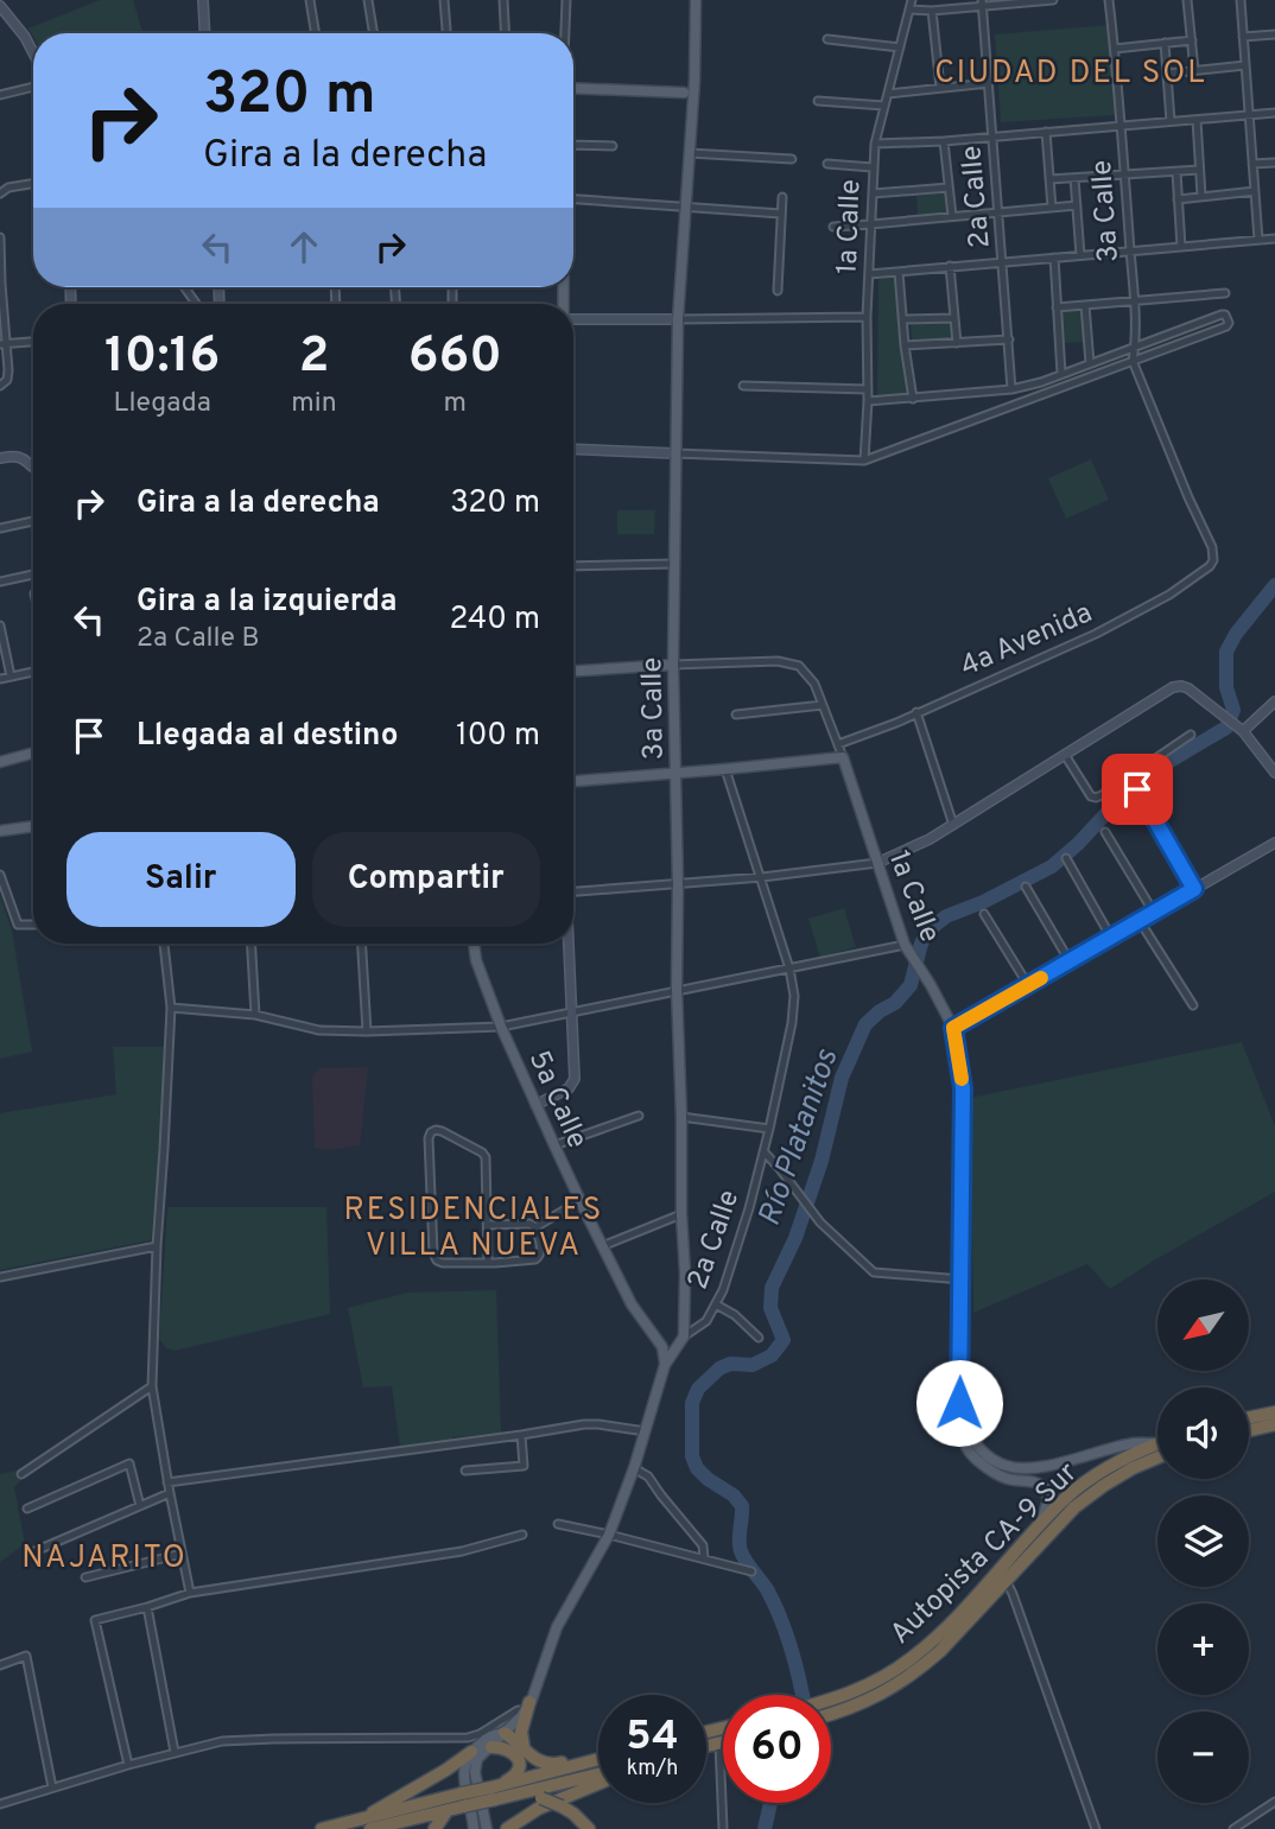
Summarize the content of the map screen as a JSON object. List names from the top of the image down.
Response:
{
  "streets": {
    "highway": ["Autopista CA-9 Sur"],
    "main road": [
      "2a Calle",
      "3a Calle",
      "1a Calle",
      "5a Calle"
    ],
    "street": ["4a Avenida"]
  },
  "crossings": [
    ["2a Calle", "3a Calle"],
    ["2a Calle", "5a Calle"],
    ["3a Calle", "1a Calle"],
    ["3a Calle", "4a Avenida"],
    ["1a Calle", "4a Avenida"],
    ["1a Calle", "Autopista CA-9 Sur"]
  ],
  "districts": ["CIUDAD DEL SOL", "RESIDENCIALES VILLA NUEVA", "NAJARITO"],
  "water": ["Río Platanitos"],
  "north": "bottom left",
  "page": {
    "turn": ["320 m", "Gira a la derecha"],
    "eta": [
      "10:16",
      "Llegada",
      "2",
      "min",
      "660",
      "m"
    ],
    "list": [
      {
        "name": "Gira a la derecha",
        "value": "320 m"
      },
      {
        "name": "Gira a la izquierda",
        "note": "2a Calle B",
        "value": "240 m"
      },
      {
        "name": "Llegada al destino",
        "value": "100 m"
      }
    ],
    "buttons": ["Salir", "Compartir"],
    "map_buttons": ["+", "−"],
    "speed": "54 km/h",
    "limit": "60"
  }
}
